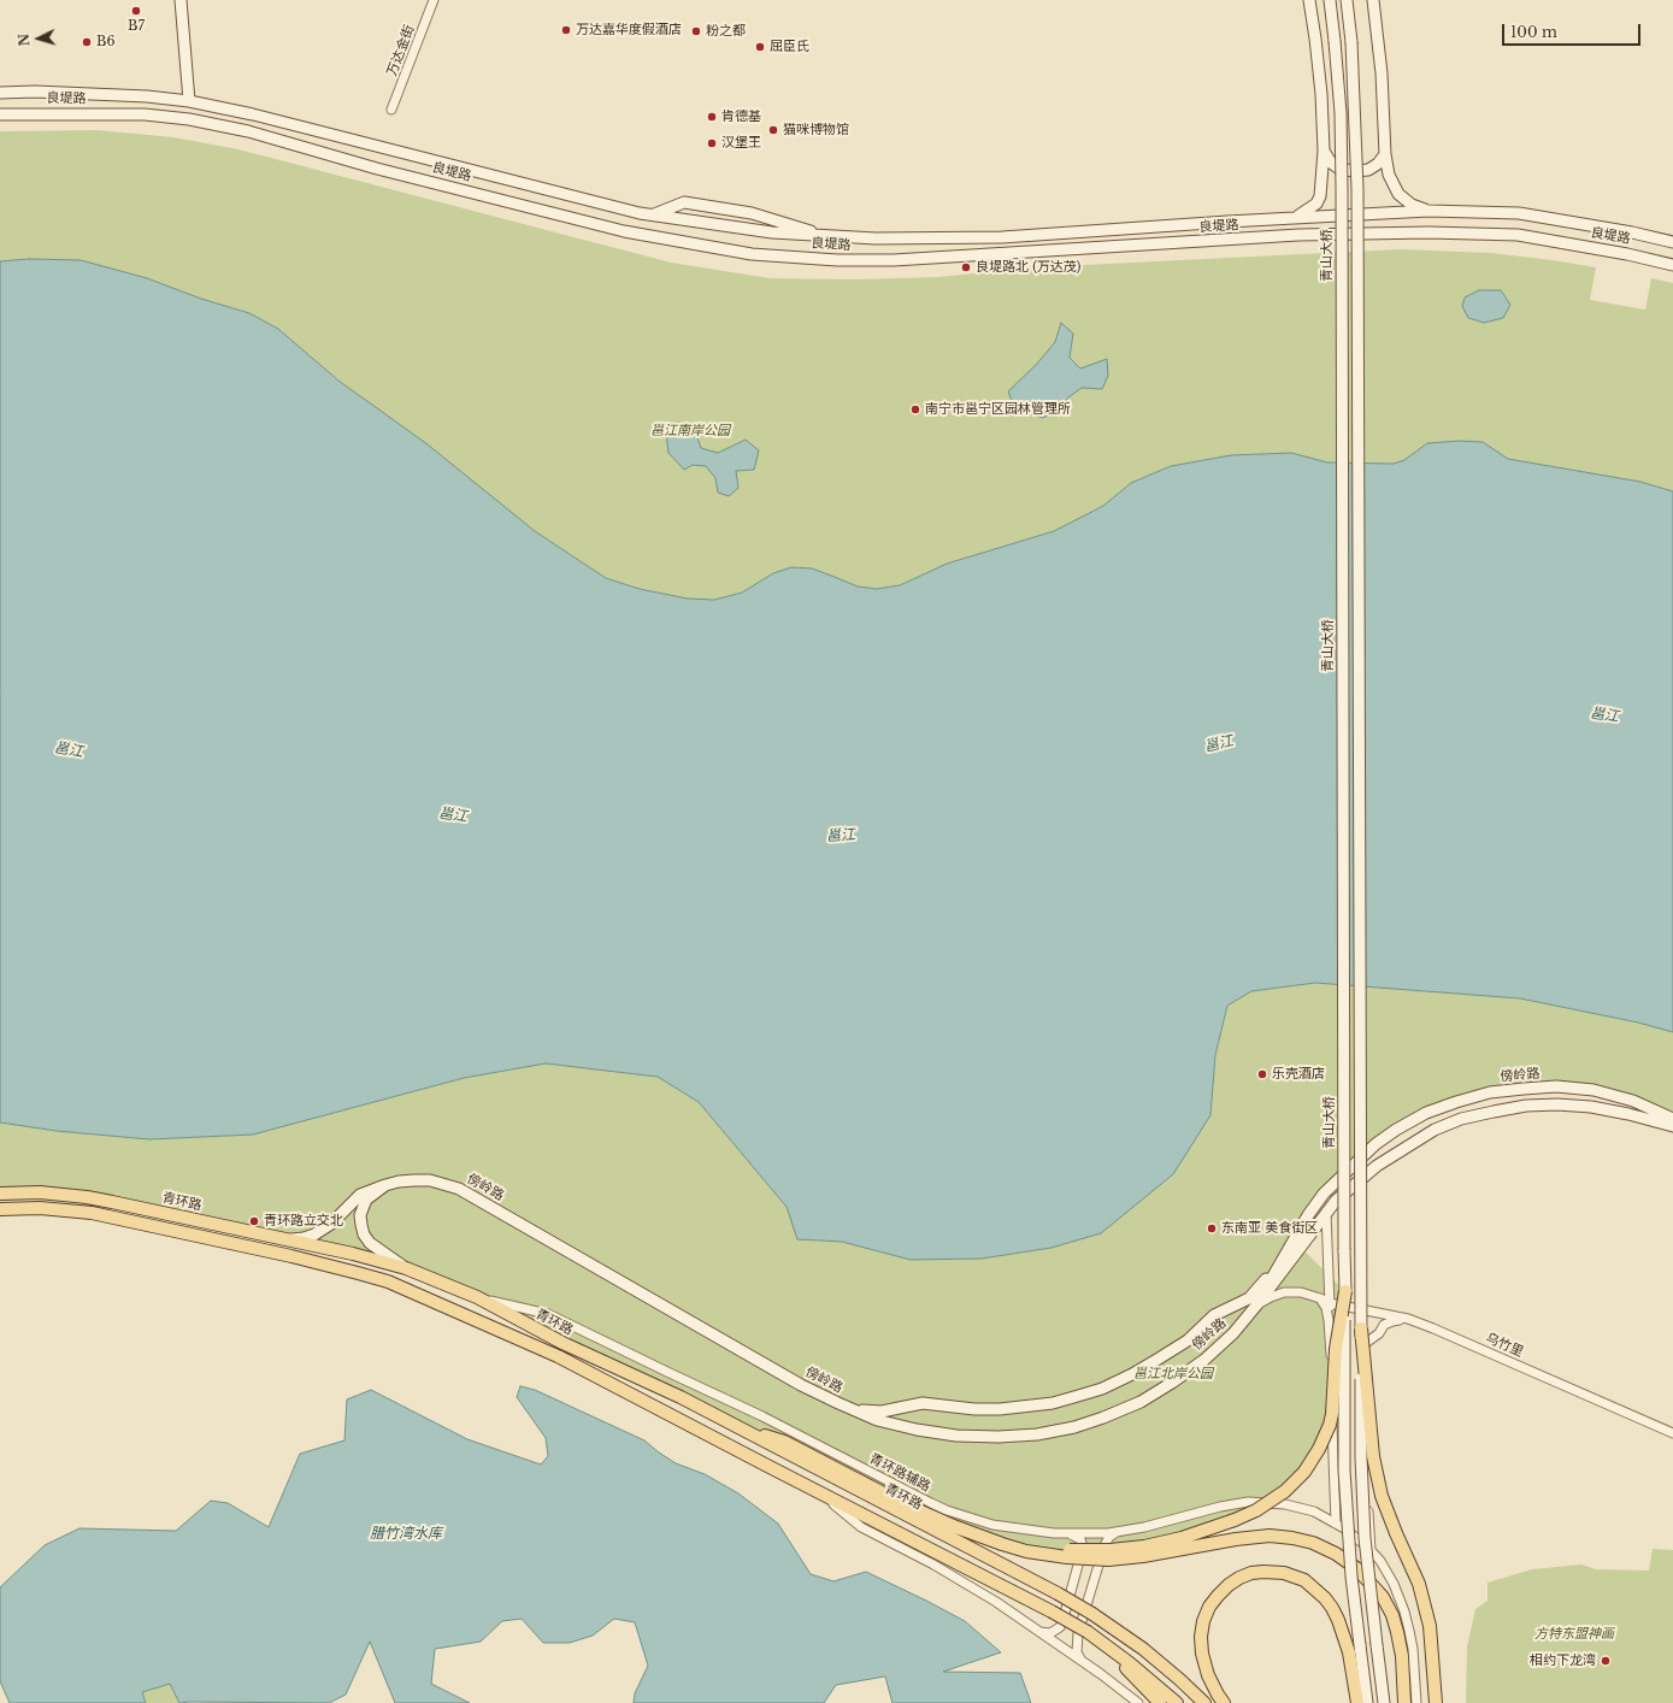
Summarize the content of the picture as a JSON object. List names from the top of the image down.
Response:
{
  "streets": {
    "main road": [
      "良堤路",
      "青山大桥",
      "傍岭路",
      "青环路"
    ],
    "street": ["万达金街", "乌竹里", "青环路辅路"]
  },
  "crossings": [
    ["傍岭路", "青环路"],
    ["傍岭路", "乌竹里"],
    ["青环路", "青环路辅路"]
  ],
  "water": ["邕江", "腊竹湾水库"],
  "parks": ["邕江南岸公园", "邕江北岸公园", "方特东盟神画"],
  "places": [
    "B7",
    "万达嘉华度假酒店",
    "粉之都",
    "B6",
    "屈臣氏",
    "肯德基",
    "猫咪博物馆",
    "汉堡王",
    "良堤路北 (万达茂)",
    "南宁市邕宁区园林管理所",
    "乐壳酒店",
    "青环路立交北",
    "东南亚 美食街区",
    "相约下龙湾"
  ],
  "scale_bar": "100 m",
  "north": "left"
}
